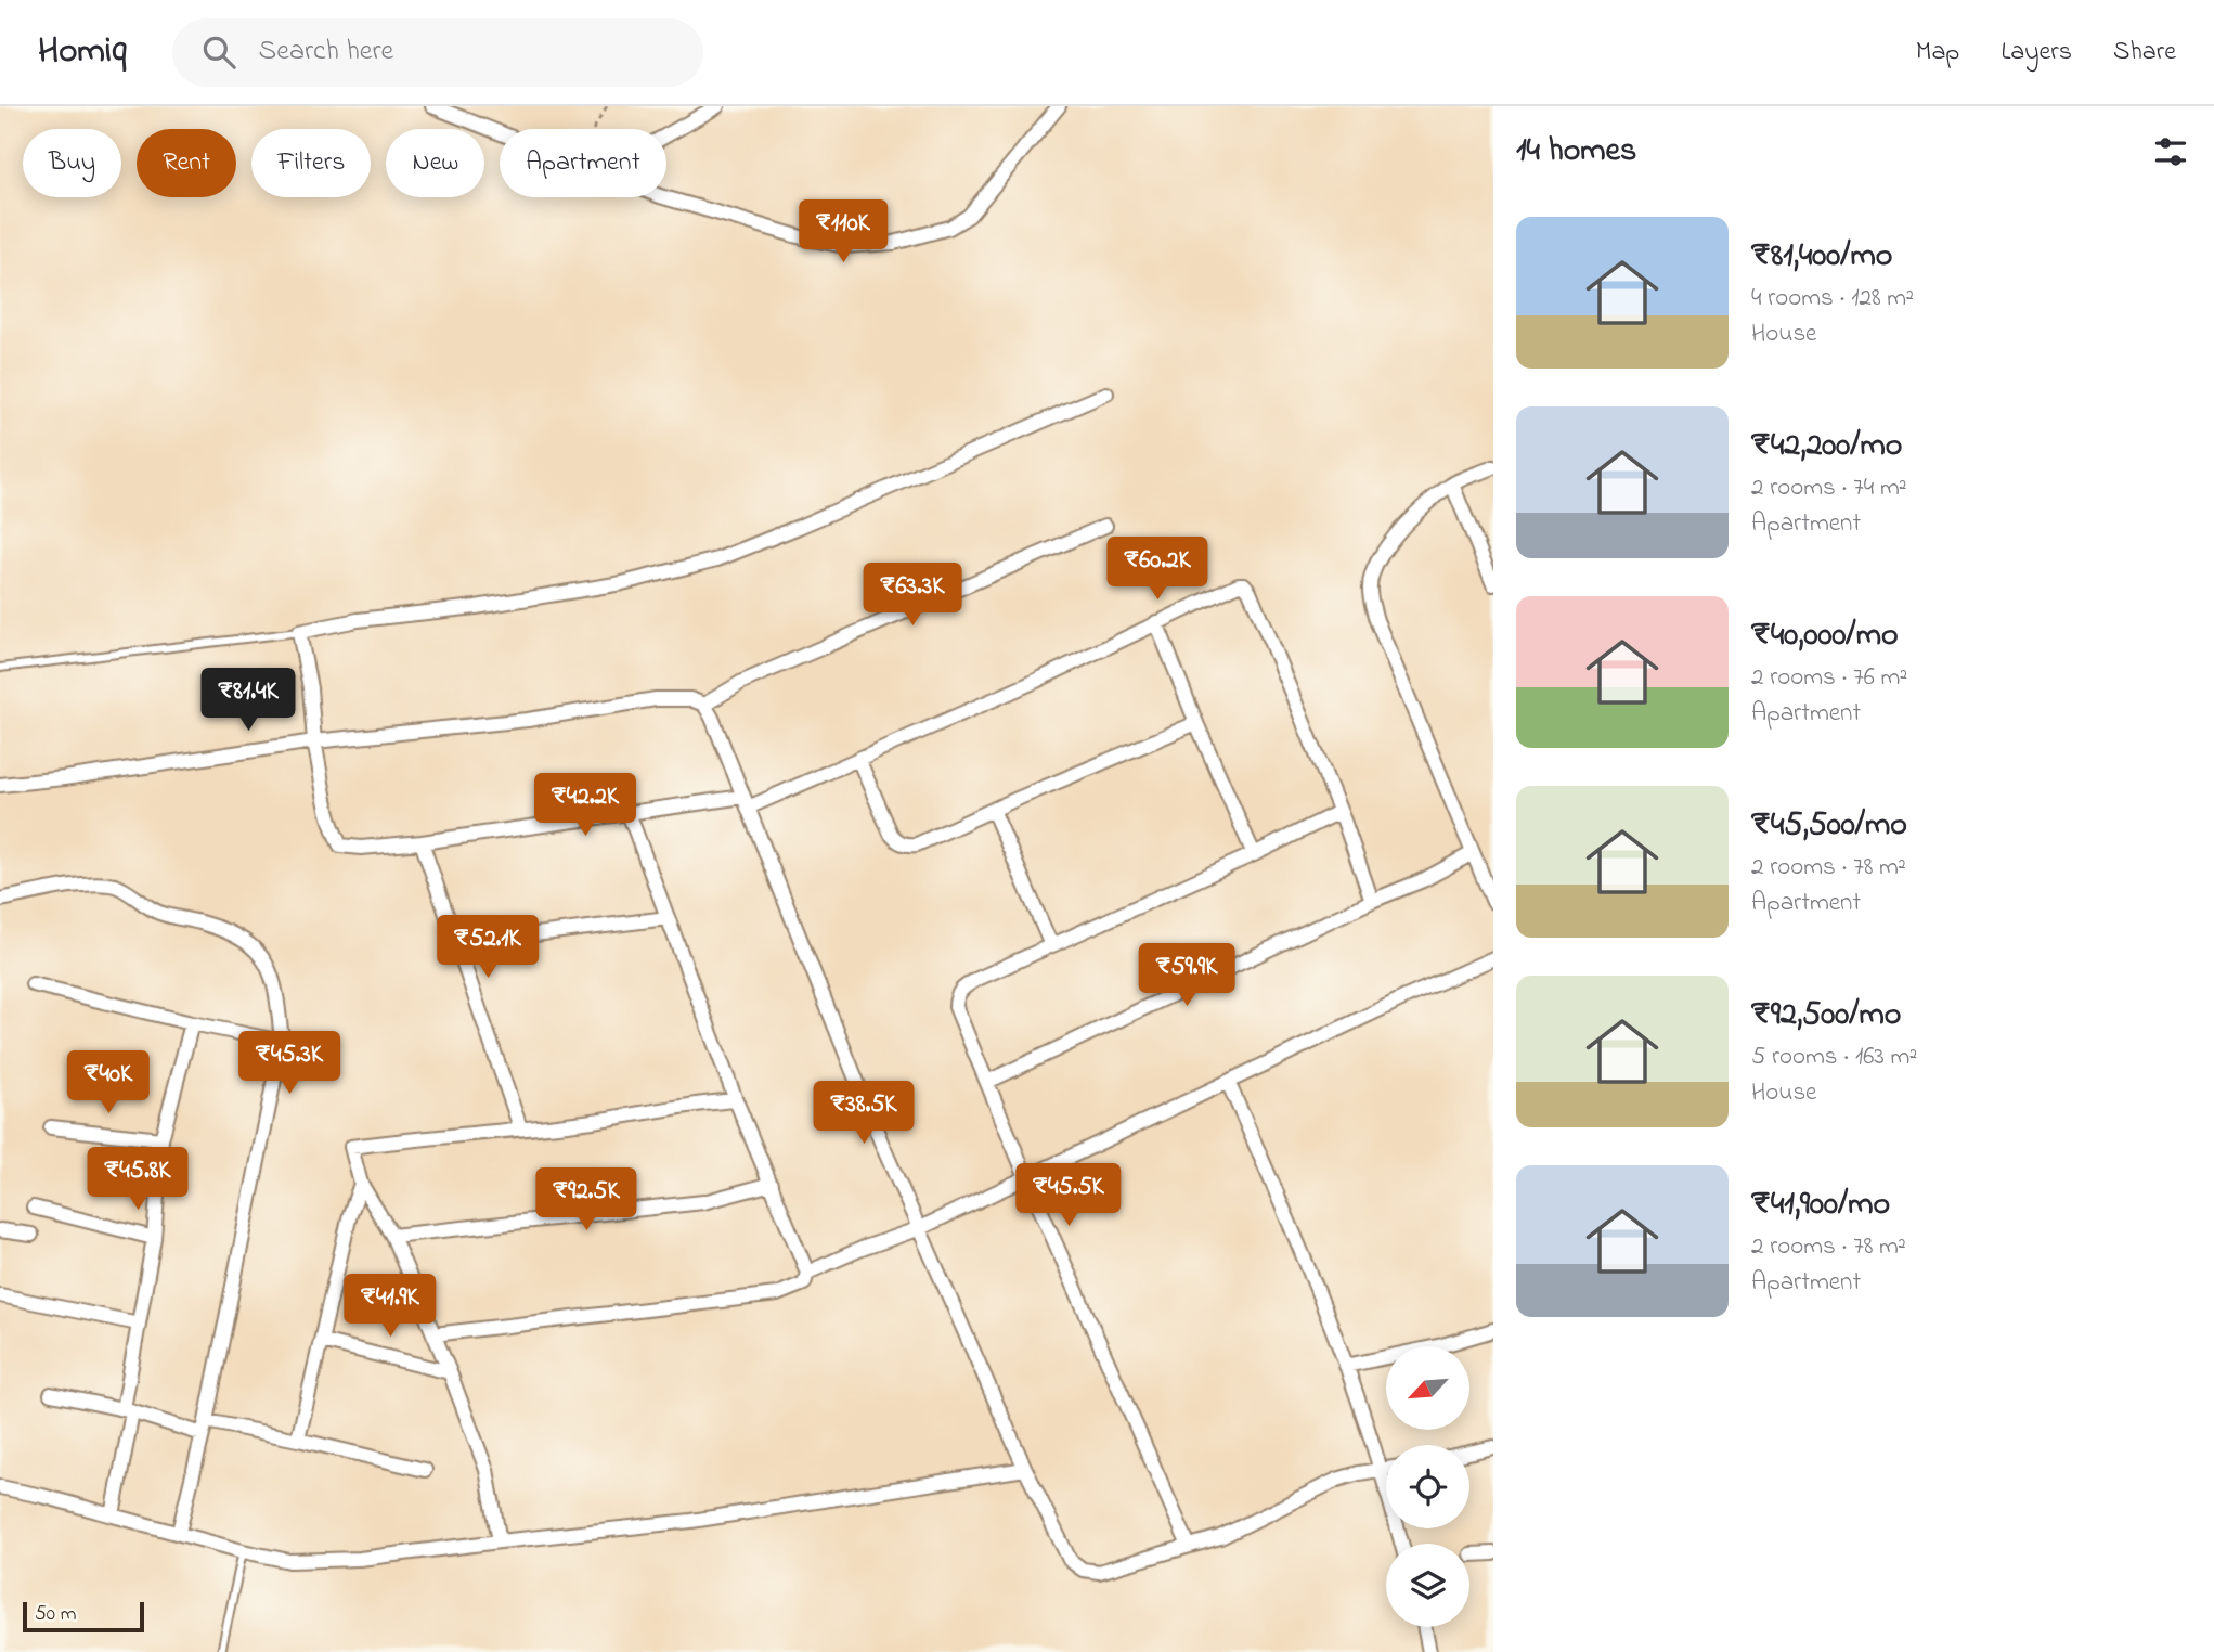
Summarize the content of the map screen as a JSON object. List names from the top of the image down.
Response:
{
  "scale_bar": "50 m",
  "north": "bottom left",
  "page": {
    "header": "Homiq",
    "search": "Search here",
    "nav": ["Map", "Layers", "Share"],
    "heading": "14 homes",
    "chip": [
      "Buy",
      "Rent",
      "Filters",
      "New",
      "Apartment"
    ],
    "list": [
      {
        "name": "₹81,400/mo",
        "note": "4 rooms · 128 m² · House"
      },
      {
        "name": "₹42,200/mo",
        "note": "2 rooms · 74 m² · Apartment"
      },
      {
        "name": "₹40,000/mo",
        "note": "2 rooms · 76 m² · Apartment"
      },
      {
        "name": "₹45,500/mo",
        "note": "2 rooms · 78 m² · Apartment"
      },
      {
        "name": "₹92,500/mo",
        "note": "5 rooms · 163 m² · House"
      },
      {
        "name": "₹41,900/mo",
        "note": "2 rooms · 78 m² · Apartment"
      }
    ],
    "price": [
      "₹110K",
      "₹60.2K",
      "₹63.3K",
      "₹81.4K",
      "₹42.2K",
      "₹52.1K",
      "₹59.9K",
      "₹45.3K",
      "₹40K",
      "₹38.5K",
      "₹45.8K",
      "₹45.5K",
      "₹92.5K",
      "₹41.9K"
    ],
    "scale": "50 m"
  }
}
